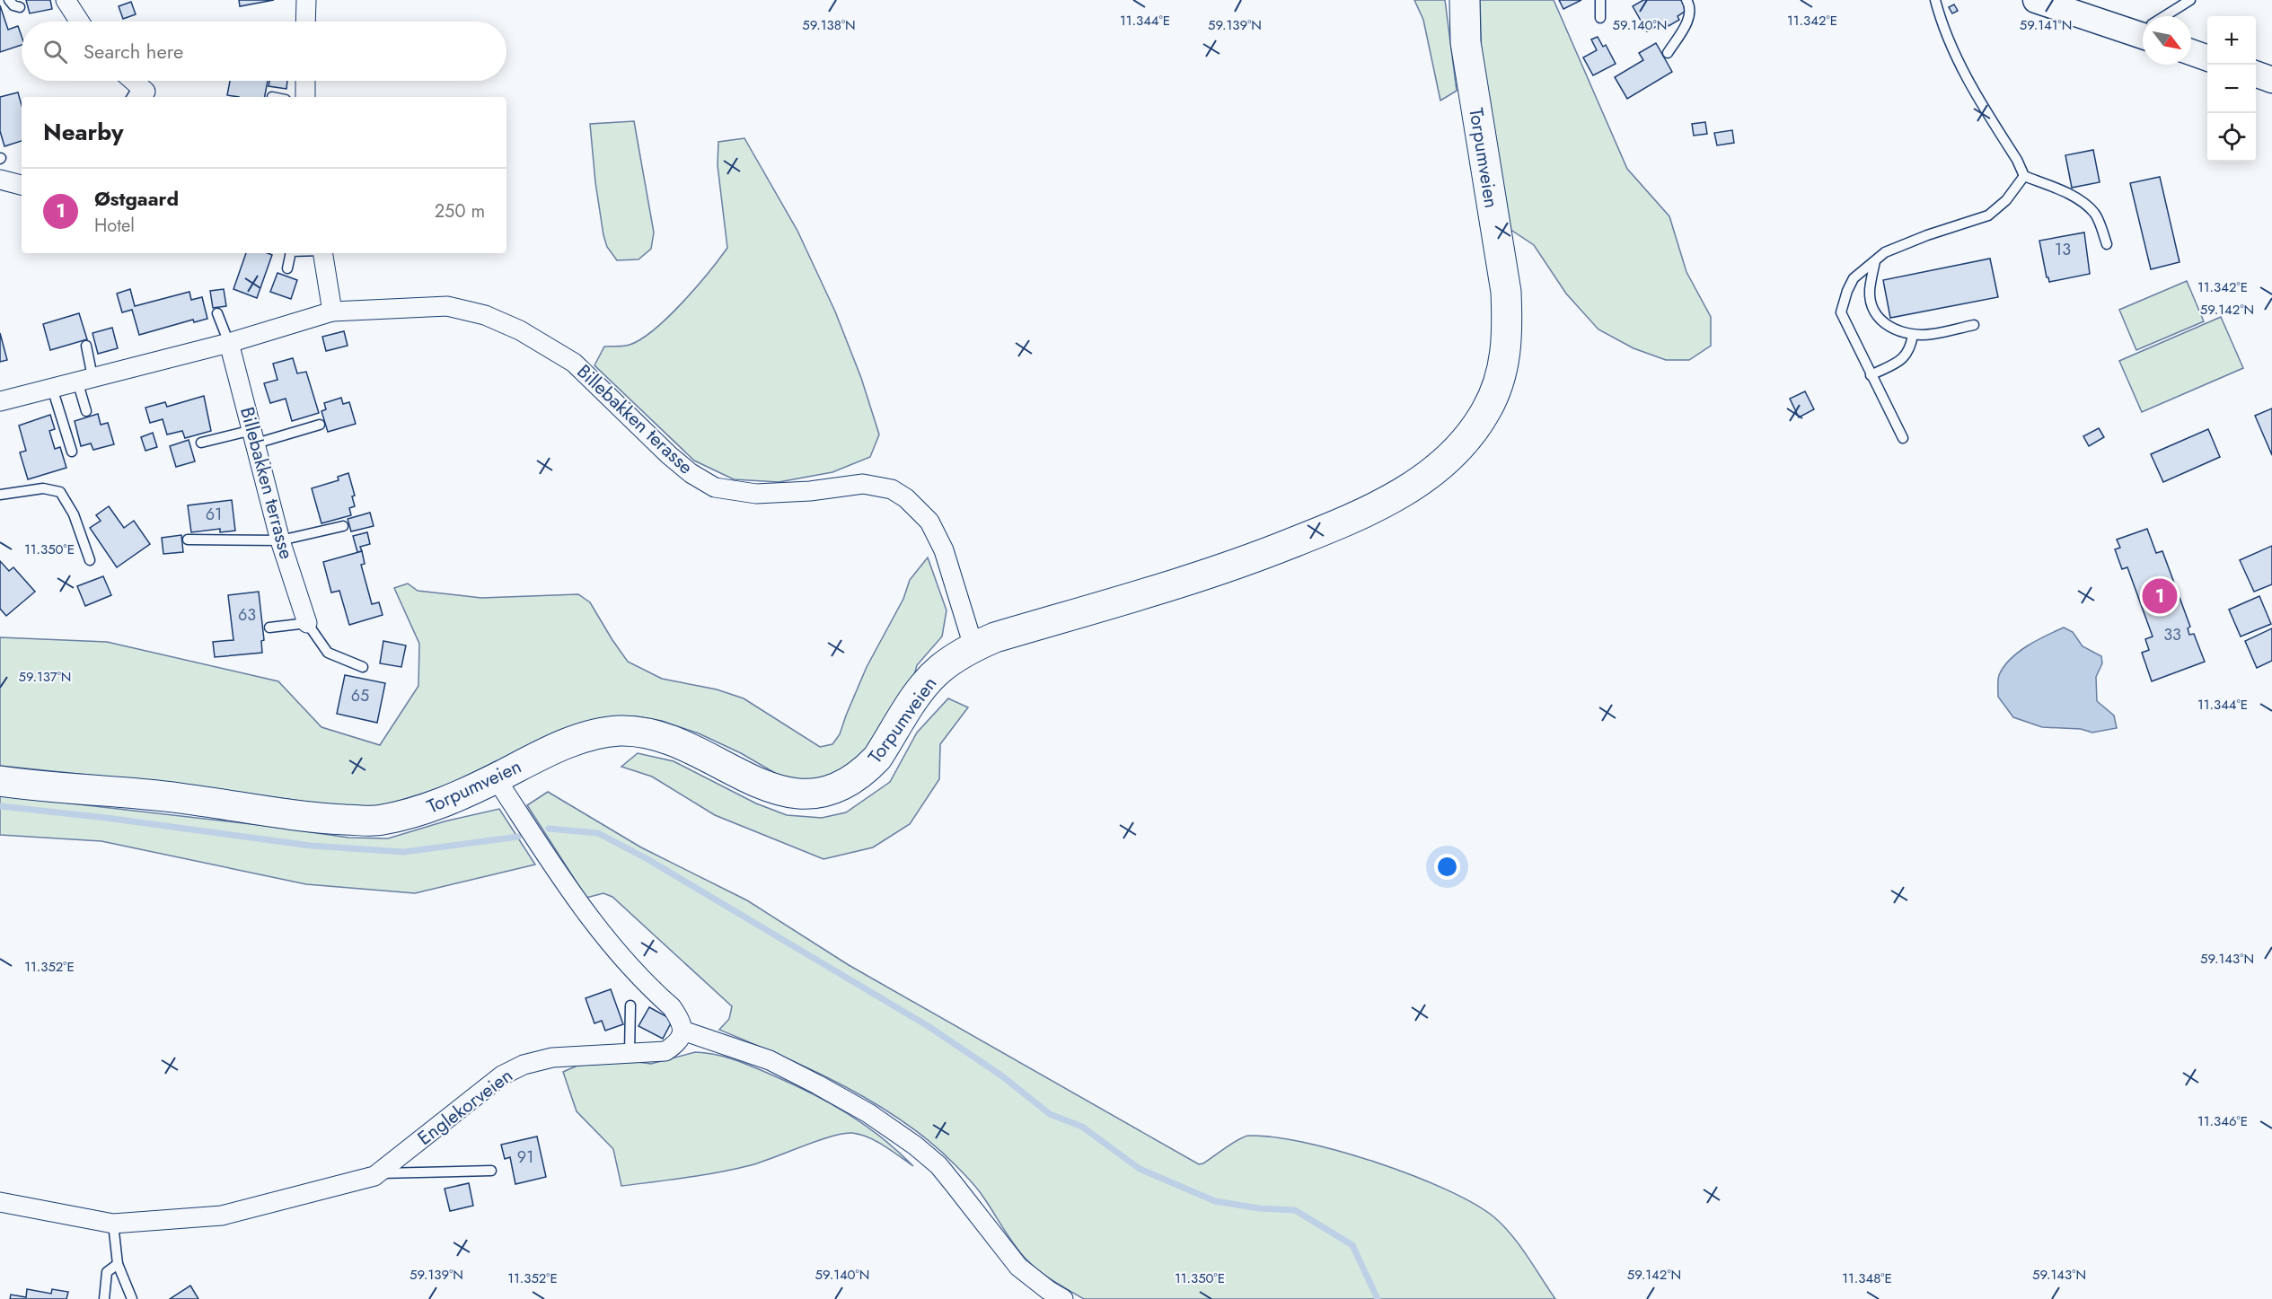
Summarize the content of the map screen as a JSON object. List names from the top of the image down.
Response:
{
  "streets": {
    "main road": ["Torpumveien"],
    "street": ["Billebakken terasse", "Billebakken terrasse", "Englekorveien"]
  },
  "crossings": [
    ["Torpumveien", "Billebakken terasse"]
  ],
  "house_numbers": [
    "13",
    "61",
    "63",
    "33",
    "65",
    "91"
  ],
  "north": "bottom right",
  "page": {
    "map_buttons": ["+", "−"],
    "search": "Search here",
    "heading": "Nearby",
    "list": [
      {
        "mark": "1",
        "name": "Østgaard",
        "note": "Hotel",
        "value": "250 m"
      }
    ],
    "pins": "1"
  },
  "coordinates": [
    "11.344°E",
    "11.342°E",
    "59.138°N",
    "59.139°N",
    "59.140°N",
    "59.141°N",
    "59.142°N",
    "11.350°E",
    "59.137°N",
    "59.143°N",
    "11.352°E",
    "11.346°E",
    "11.348°E"
  ]
}
